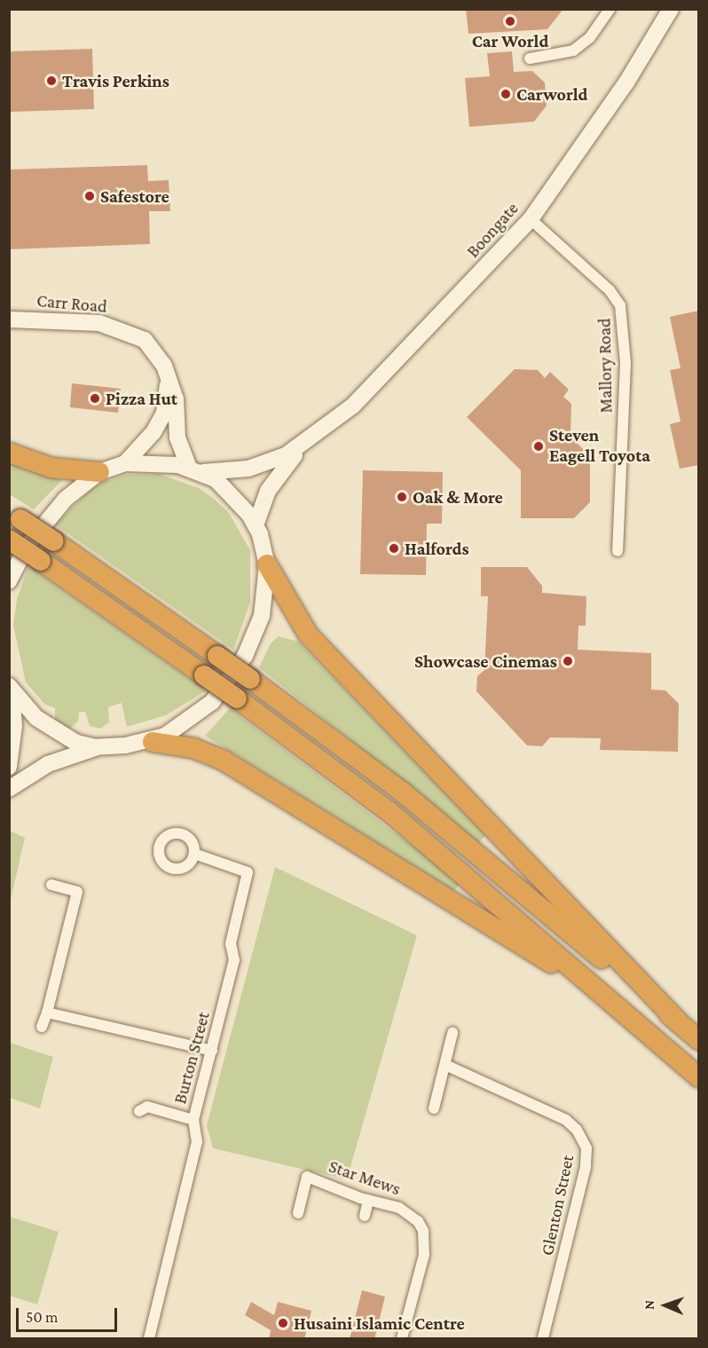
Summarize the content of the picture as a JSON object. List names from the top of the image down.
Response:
{
  "streets": {
    "street": [
      "Boongate",
      "Carr Road",
      "Mallory Road",
      "Burton Street",
      "Star Mews",
      "Glenton Street"
    ]
  },
  "crossings": [
    ["Boongate", "Carr Road"],
    ["Boongate", "Mallory Road"]
  ],
  "places": [
    "Car World",
    "Travis Perkins",
    "Carworld",
    "Safestore",
    "Pizza Hut",
    "Steven Eagell Toyota",
    "Oak & More",
    "Halfords",
    "Showcase Cinemas",
    "Husaini Islamic Centre"
  ],
  "scale_bar": "50 m",
  "north": "left"
}
